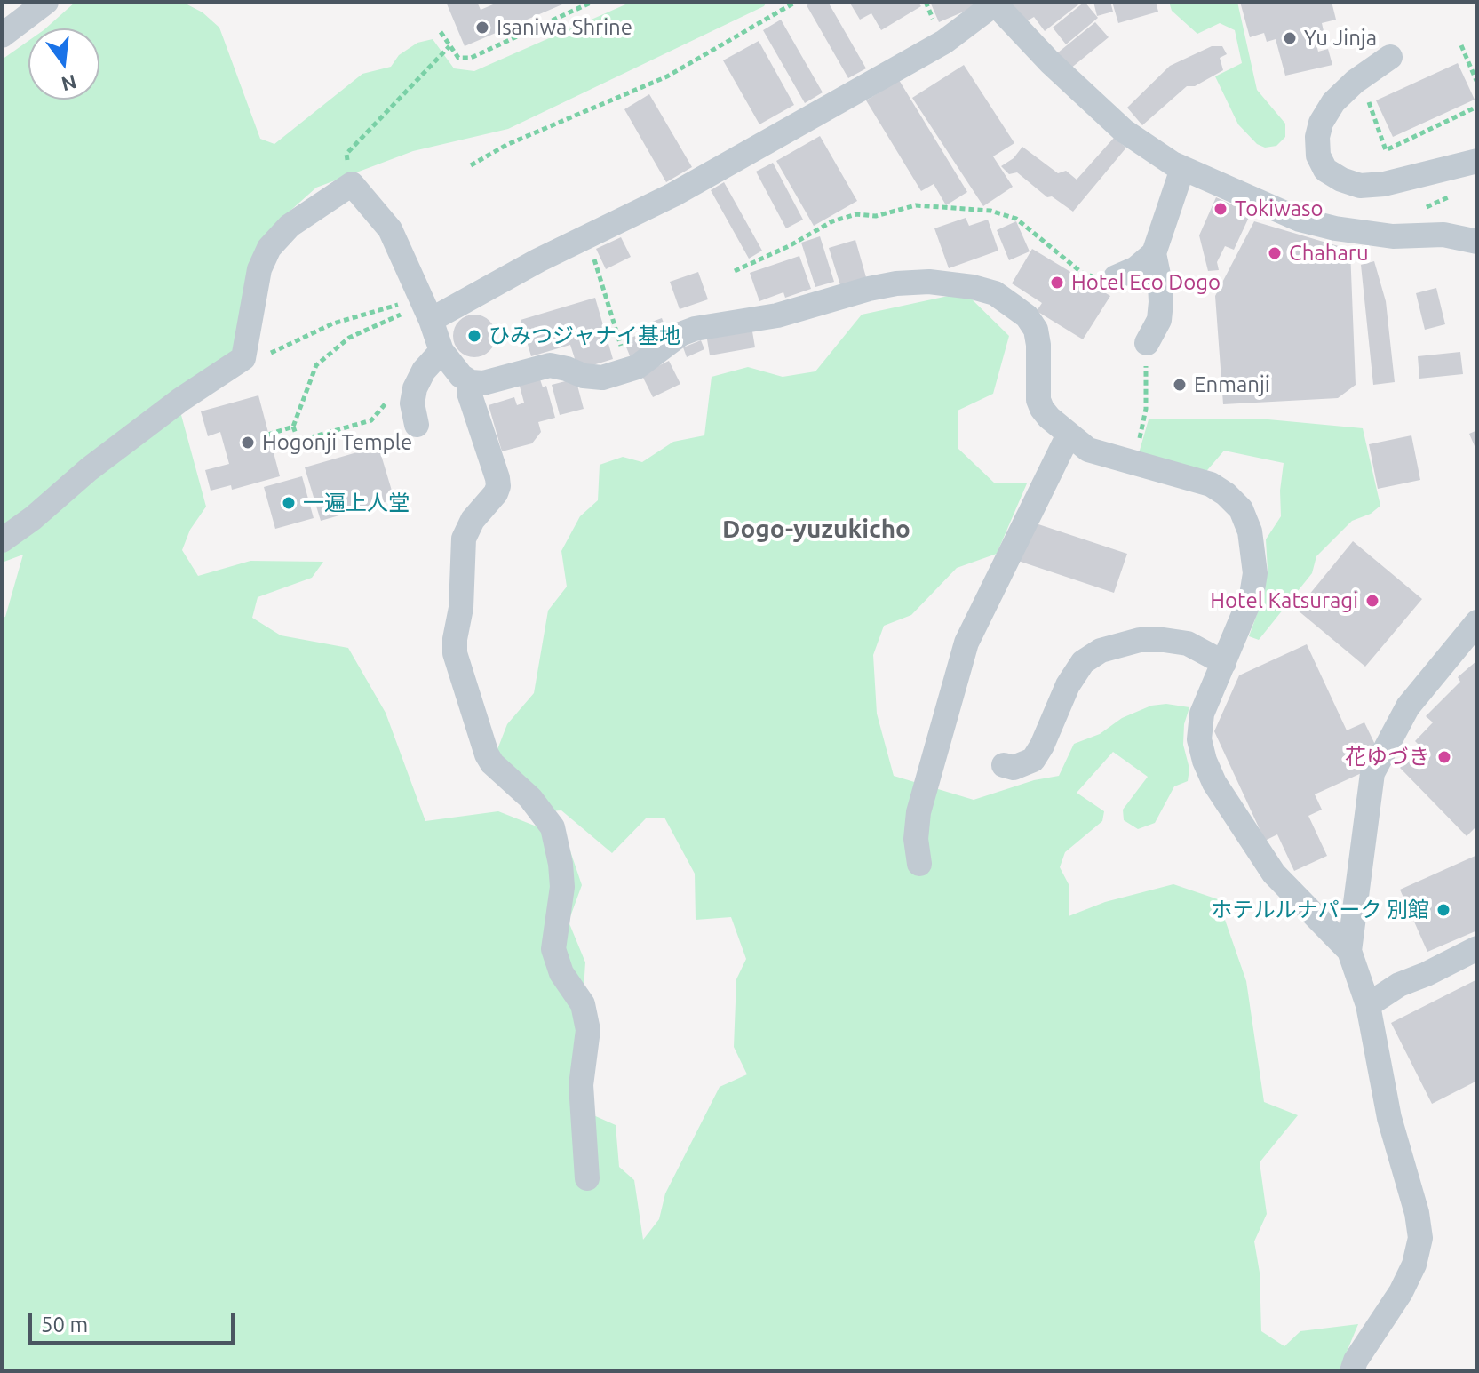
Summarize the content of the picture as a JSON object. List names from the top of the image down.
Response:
{
  "districts": ["Dogo-yuzukicho"],
  "places": [
    "Isaniwa Shrine",
    "Yu Jinja",
    "Tokiwaso",
    "Chaharu",
    "Hotel Eco Dogo",
    "ひみつジャナイ基地",
    "Enmanji",
    "Hogonji Temple",
    "一遍上人堂",
    "Hotel Katsuragi",
    "花ゆづき",
    "ホテルルナパーク 別館"
  ],
  "scale_bar": "50 m",
  "north": "bottom"
}
